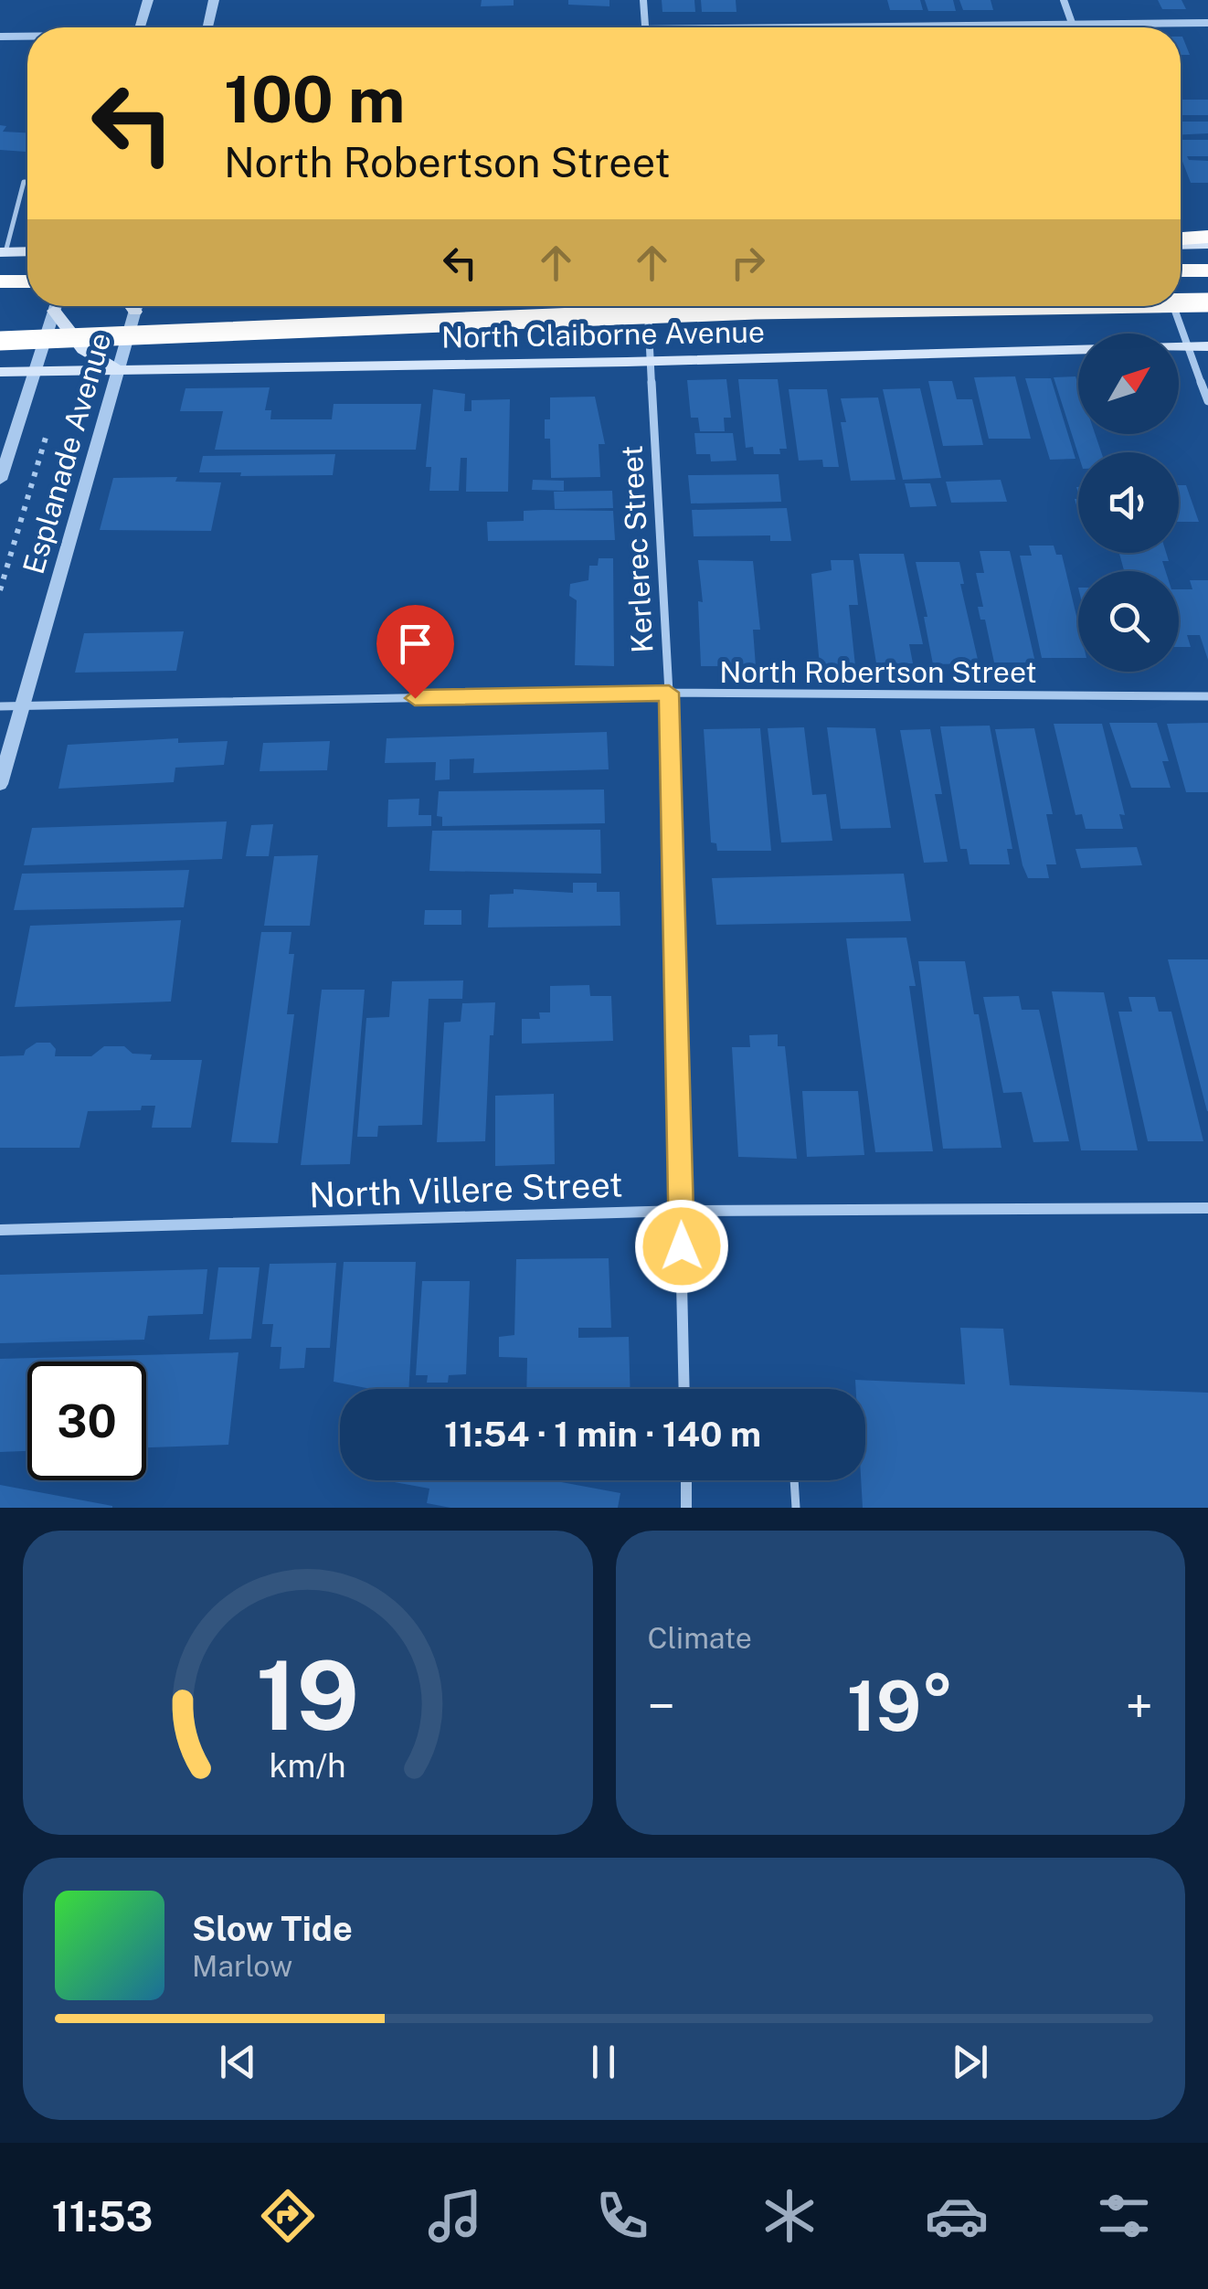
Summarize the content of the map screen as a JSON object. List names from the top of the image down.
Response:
{
  "streets": {
    "main road": ["North Claiborne Avenue"],
    "street": [
      "Esplanade Avenue",
      "Kerlerec Street",
      "North Robertson Street",
      "North Villere Street"
    ]
  },
  "crossings": [
    ["North Claiborne Avenue", "Esplanade Avenue"],
    ["North Claiborne Avenue", "Kerlerec Street"],
    ["Esplanade Avenue", "North Robertson Street"],
    ["Kerlerec Street", "North Robertson Street"],
    ["Kerlerec Street", "North Villere Street"]
  ],
  "north": "top right",
  "page": {
    "turn": ["100 m", "North Robertson Street"],
    "limit": "30",
    "trip": "11:54 · 1 min · 140 m",
    "tile": "Climate",
    "heat": ["−", "19°", "+"],
    "song": ["Slow Tide", "Marlow"],
    "tabs": "11:53",
    "gauge": ["19", "km/h"]
  }
}
